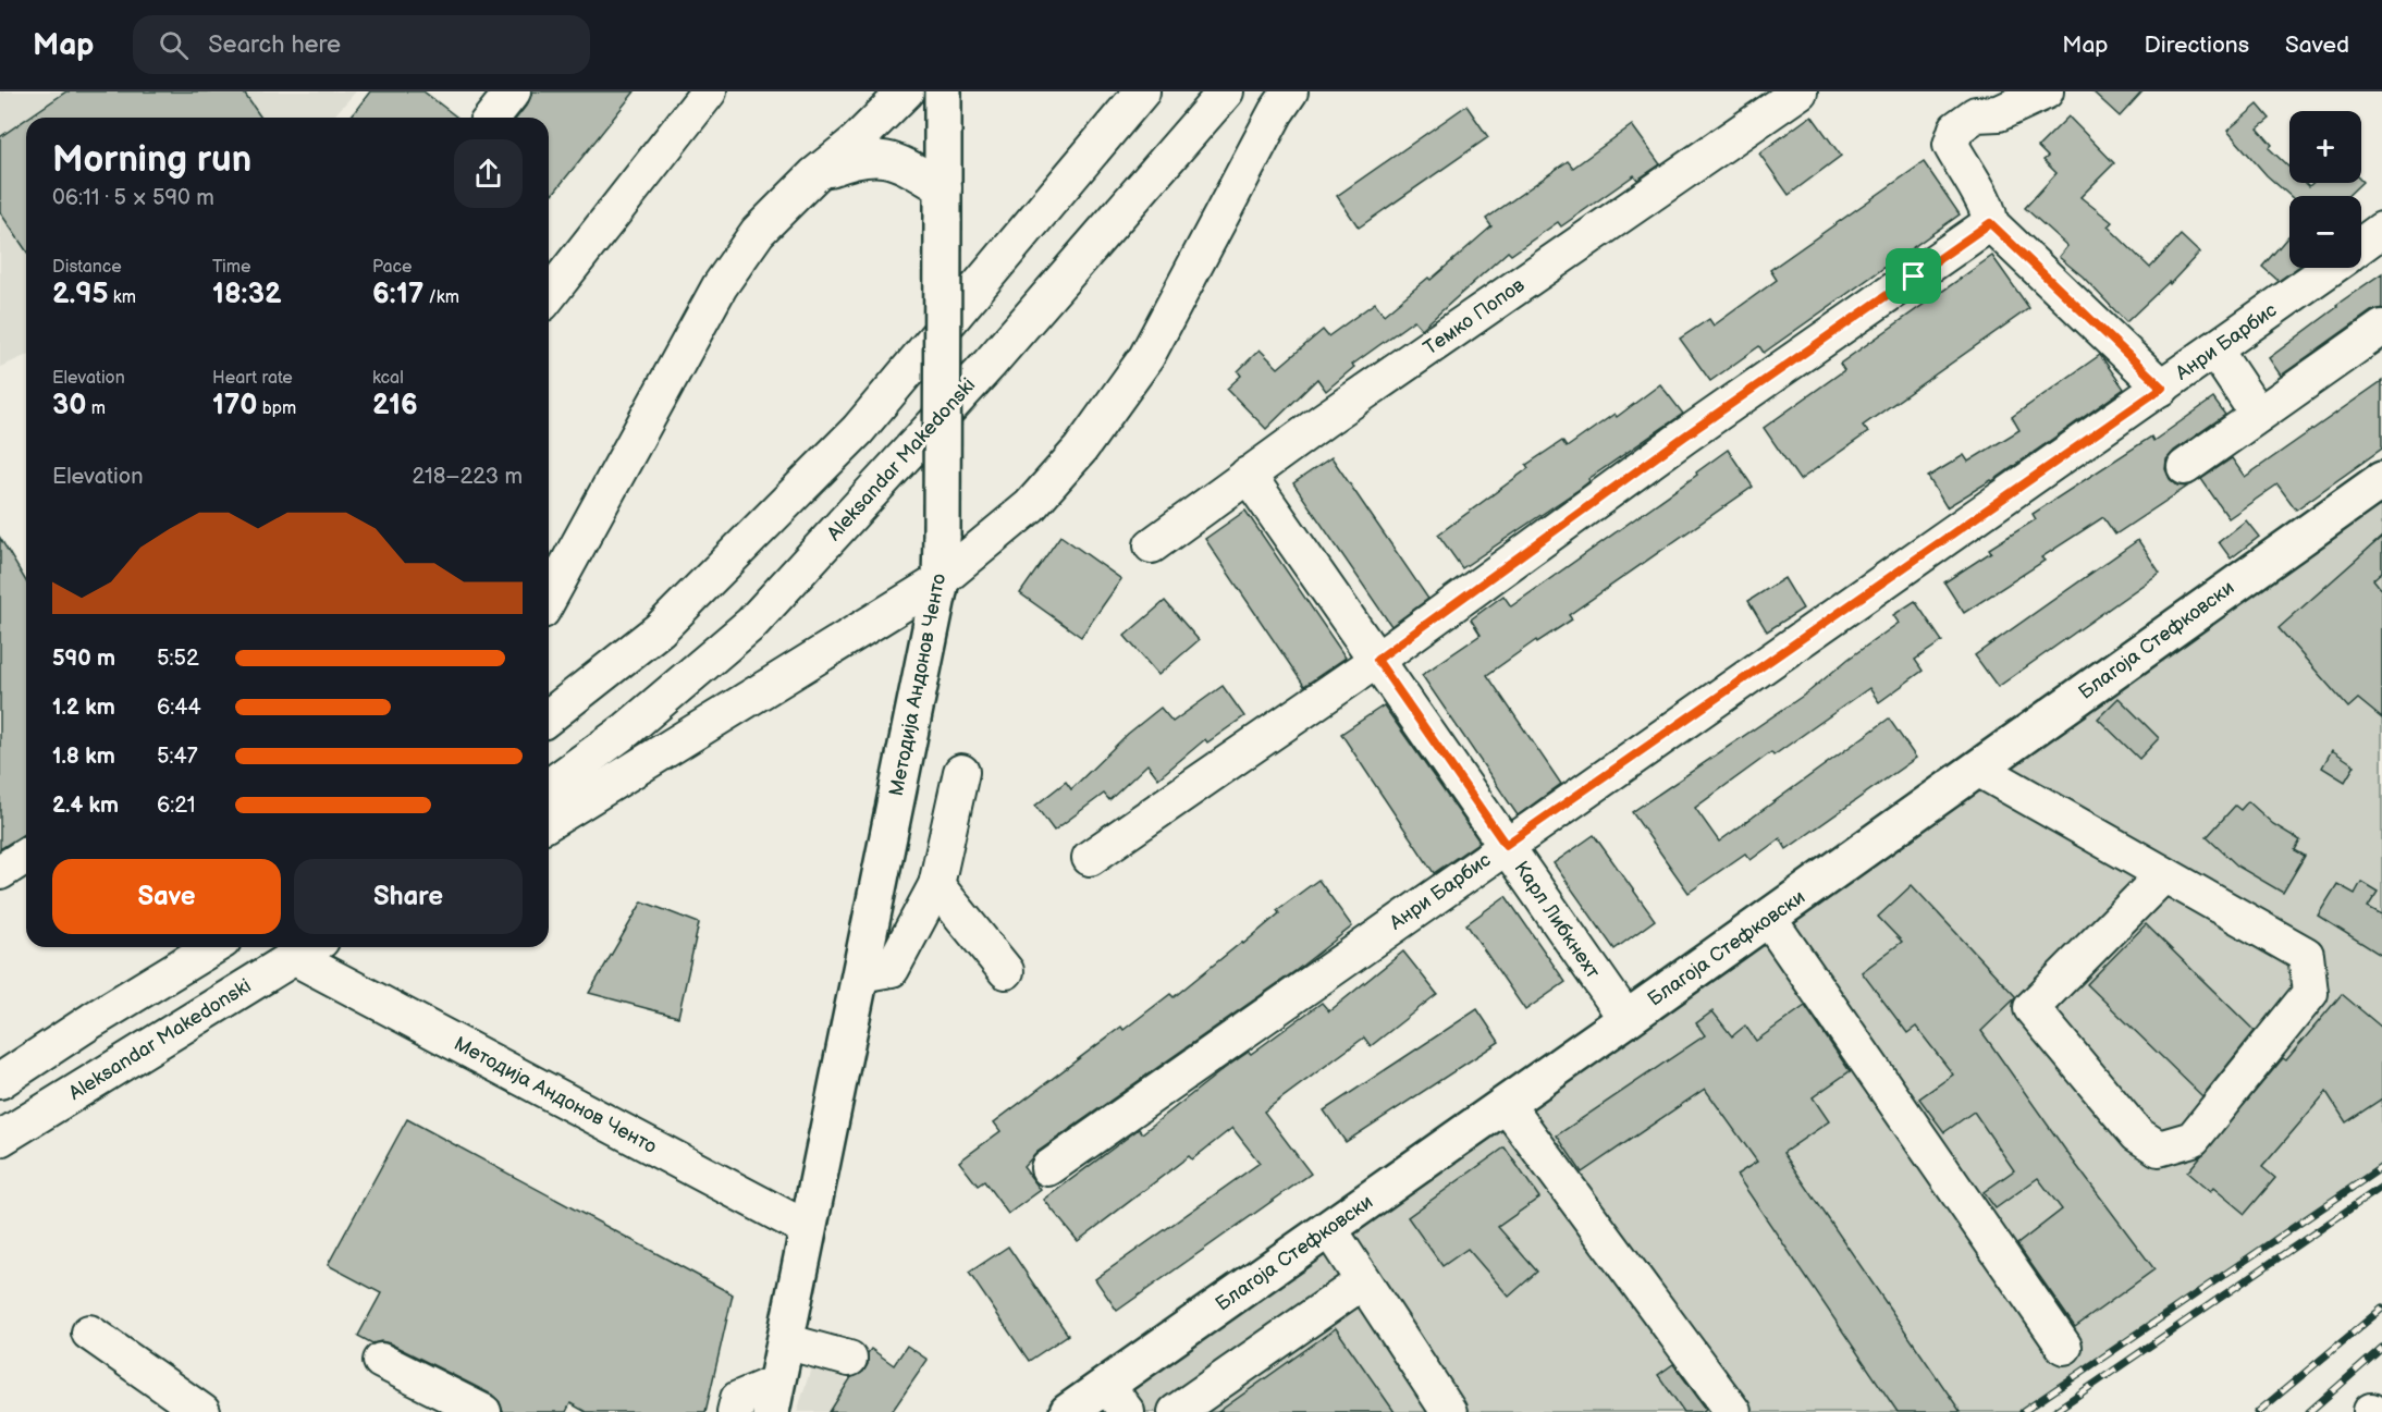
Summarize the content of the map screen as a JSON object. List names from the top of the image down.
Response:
{
  "streets": {
    "main road": ["Благоја Стефковски", "Методија Андонов Ченто"],
    "street": [
      "Темко Попов",
      "Анри Барбис",
      "Aleksandar Makedonski",
      "Карл Либкнехт"
    ]
  },
  "crossings": [
    ["Темко Попов", "Карл Либкнехт"],
    ["Анри Барбис", "Карл Либкнехт"],
    ["Aleksandar Makedonski", "Методија Андонов Ченто"],
    ["Благоја Стефковски", "Карл Либкнехт"]
  ],
  "page": {
    "header": "Map",
    "search": "Search here",
    "nav": ["Map", "Directions", "Saved"],
    "map_buttons": ["+", "−"],
    "heading": ["Morning run", "06:11 · 5 × 590 m"],
    "stats": [
      ["Distance", "2.95 km"],
      ["Time", "18:32"],
      ["Pace", "6:17 /km"],
      ["Elevation", "30 m"],
      ["Heart rate", "170 bpm"],
      ["kcal", "216"]
    ],
    "chart": ["Elevation", "218–223 m"],
    "list": [
      {
        "name": "590 m",
        "note": "5:52"
      },
      {
        "name": "1.2 km",
        "note": "6:44"
      },
      {
        "name": "1.8 km",
        "note": "5:47"
      },
      {
        "name": "2.4 km",
        "note": "6:21"
      }
    ],
    "buttons": ["Save", "Share"]
  }
}
